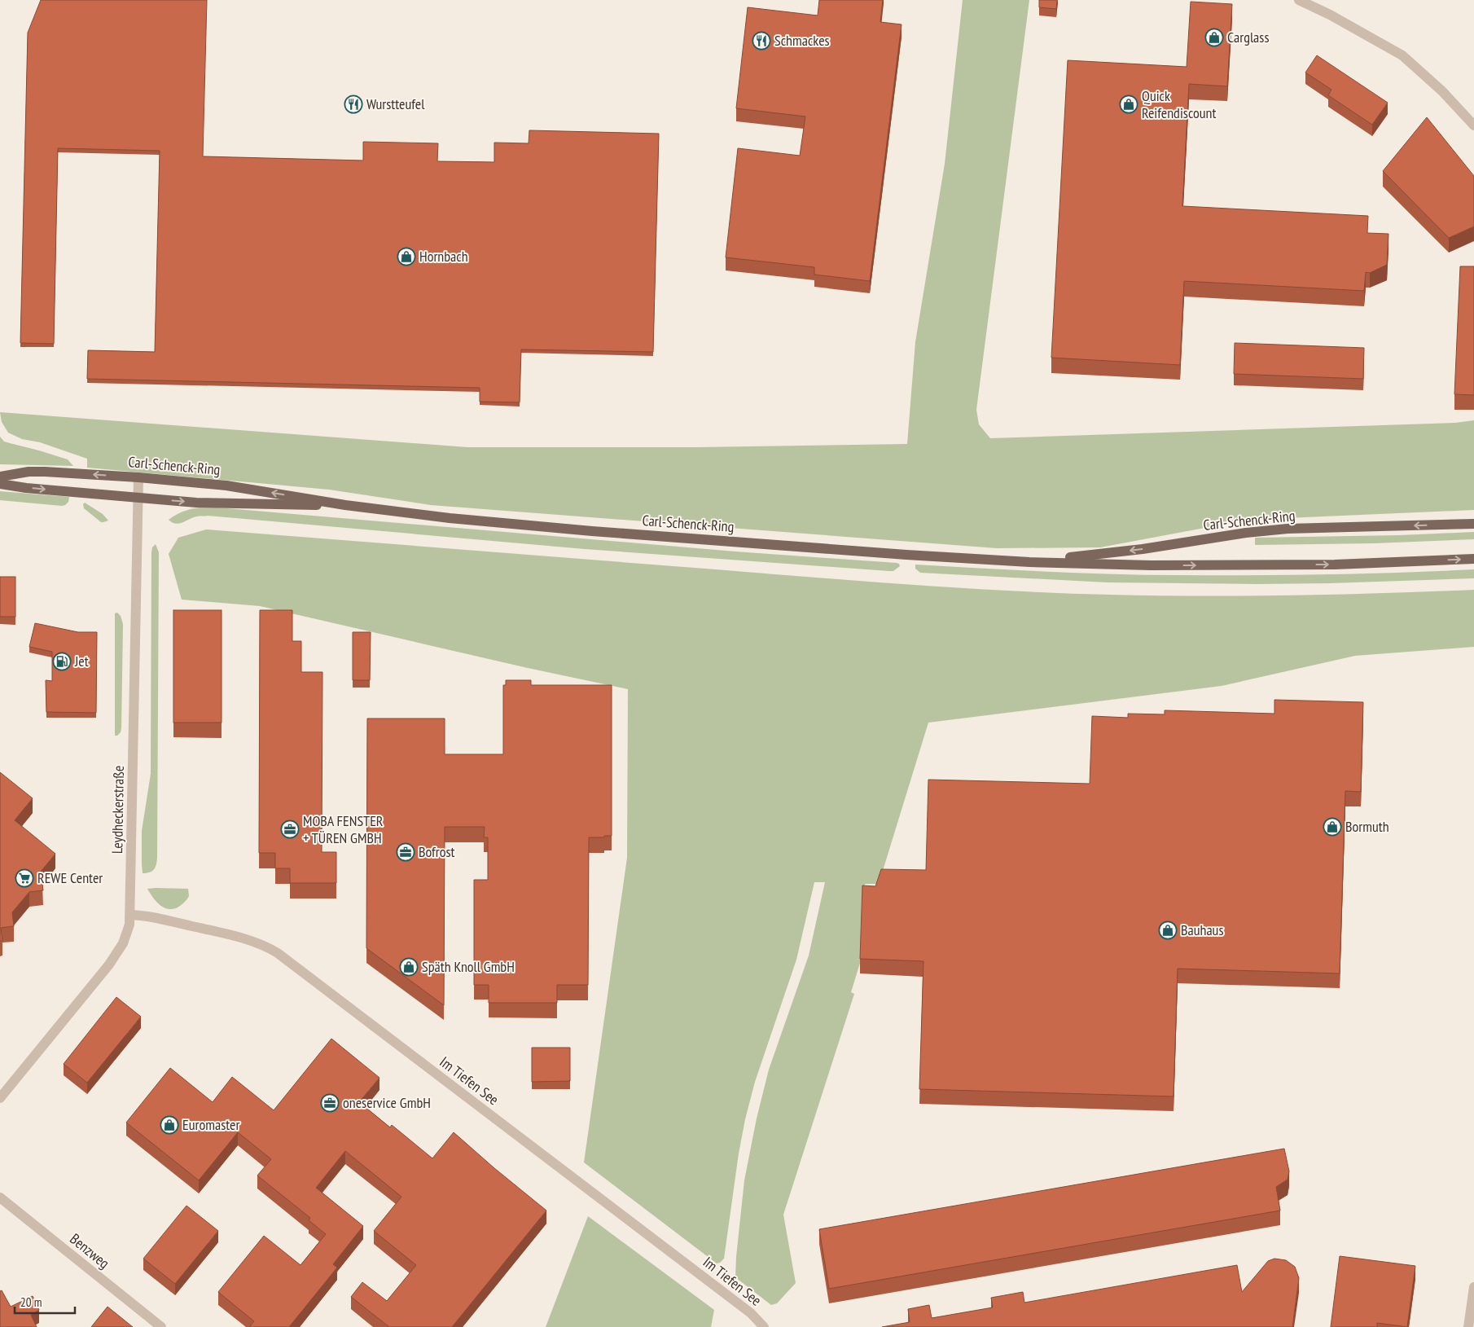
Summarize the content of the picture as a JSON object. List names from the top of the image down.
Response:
{
  "streets": {
    "main road": ["Carl-Schenck-Ring"],
    "street": ["Leydheckerstraße", "Im Tiefen See", "Benzweg"]
  },
  "crossings": [
    ["Carl-Schenck-Ring", "Leydheckerstraße"],
    ["Leydheckerstraße", "Im Tiefen See"]
  ],
  "places": {
    "shop": [
      "Carglass",
      "Quick Reifendiscount",
      "Hornbach",
      "Bormuth",
      "Bauhaus",
      "Späth Knoll GmbH",
      "Euromaster"
    ],
    "restaurant": ["Schmackes", "Wurstteufel"],
    "fuel station": ["Jet"],
    "office": ["MOBA FENSTER + TÜREN GMBH", "Bofrost", "oneservice GmbH"],
    "supermarket": ["REWE Center"]
  },
  "scale_bar": "20 m"
}
